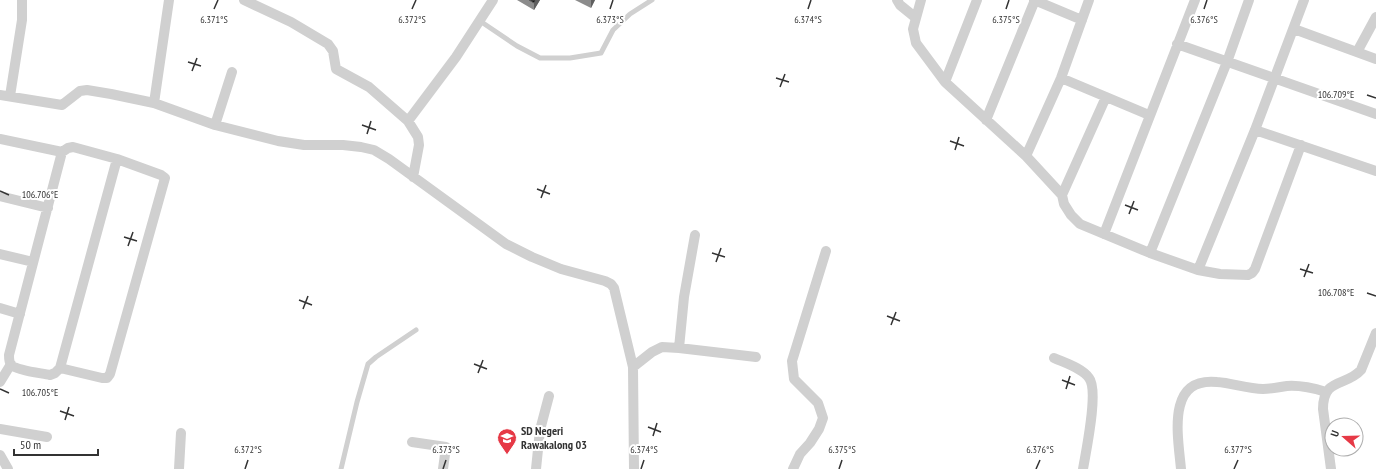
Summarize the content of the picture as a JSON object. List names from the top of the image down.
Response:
{
  "places": {
    "school or university": ["SD Negeri Rawakalong 03"]
  },
  "scale_bar": "50 m",
  "north": "left",
  "coordinates": [
    "6.371°S",
    "6.372°S",
    "6.373°S",
    "6.374°S",
    "6.375°S",
    "6.376°S",
    "106.709°E",
    "106.706°E",
    "106.708°E",
    "106.705°E",
    "6.377°S"
  ]
}
